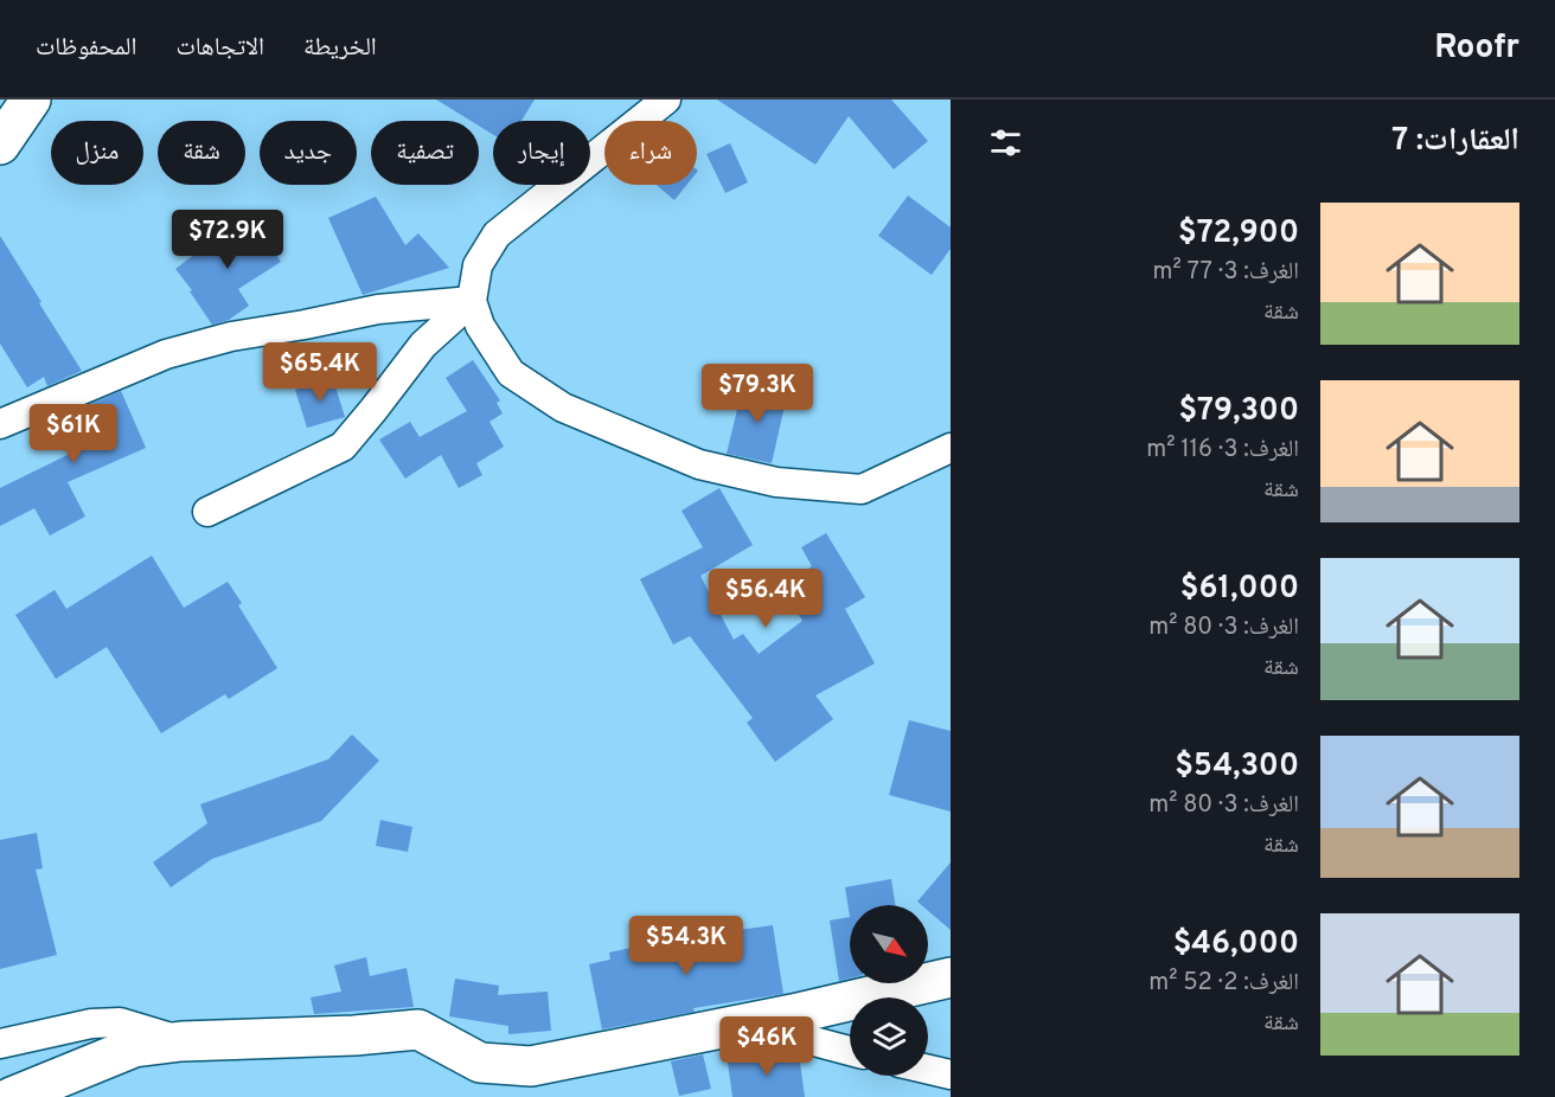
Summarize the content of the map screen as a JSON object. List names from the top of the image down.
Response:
{
  "north": "bottom right",
  "page": {
    "header": "Roofr",
    "nav": ["الخريطة", "الاتجاهات", "المحفوظات"],
    "heading": "العقارات: 7",
    "chip": [
      "شراء",
      "إيجار",
      "تصفية",
      "جديد",
      "شقة",
      "منزل"
    ],
    "list": [
      {
        "name": "$72,900",
        "note": "الغرف: 3 · 77 m² · شقة"
      },
      {
        "name": "$79,300",
        "note": "الغرف: 3 · 116 m² · شقة"
      },
      {
        "name": "$61,000",
        "note": "الغرف: 3 · 80 m² · شقة"
      },
      {
        "name": "$54,300",
        "note": "الغرف: 3 · 80 m² · شقة"
      },
      {
        "name": "$46,000",
        "note": "الغرف: 2 · 52 m² · شقة"
      }
    ],
    "price": [
      "$72.9K",
      "$65.4K",
      "$79.3K",
      "$61K",
      "$56.4K",
      "$54.3K",
      "$46K"
    ]
  }
}
